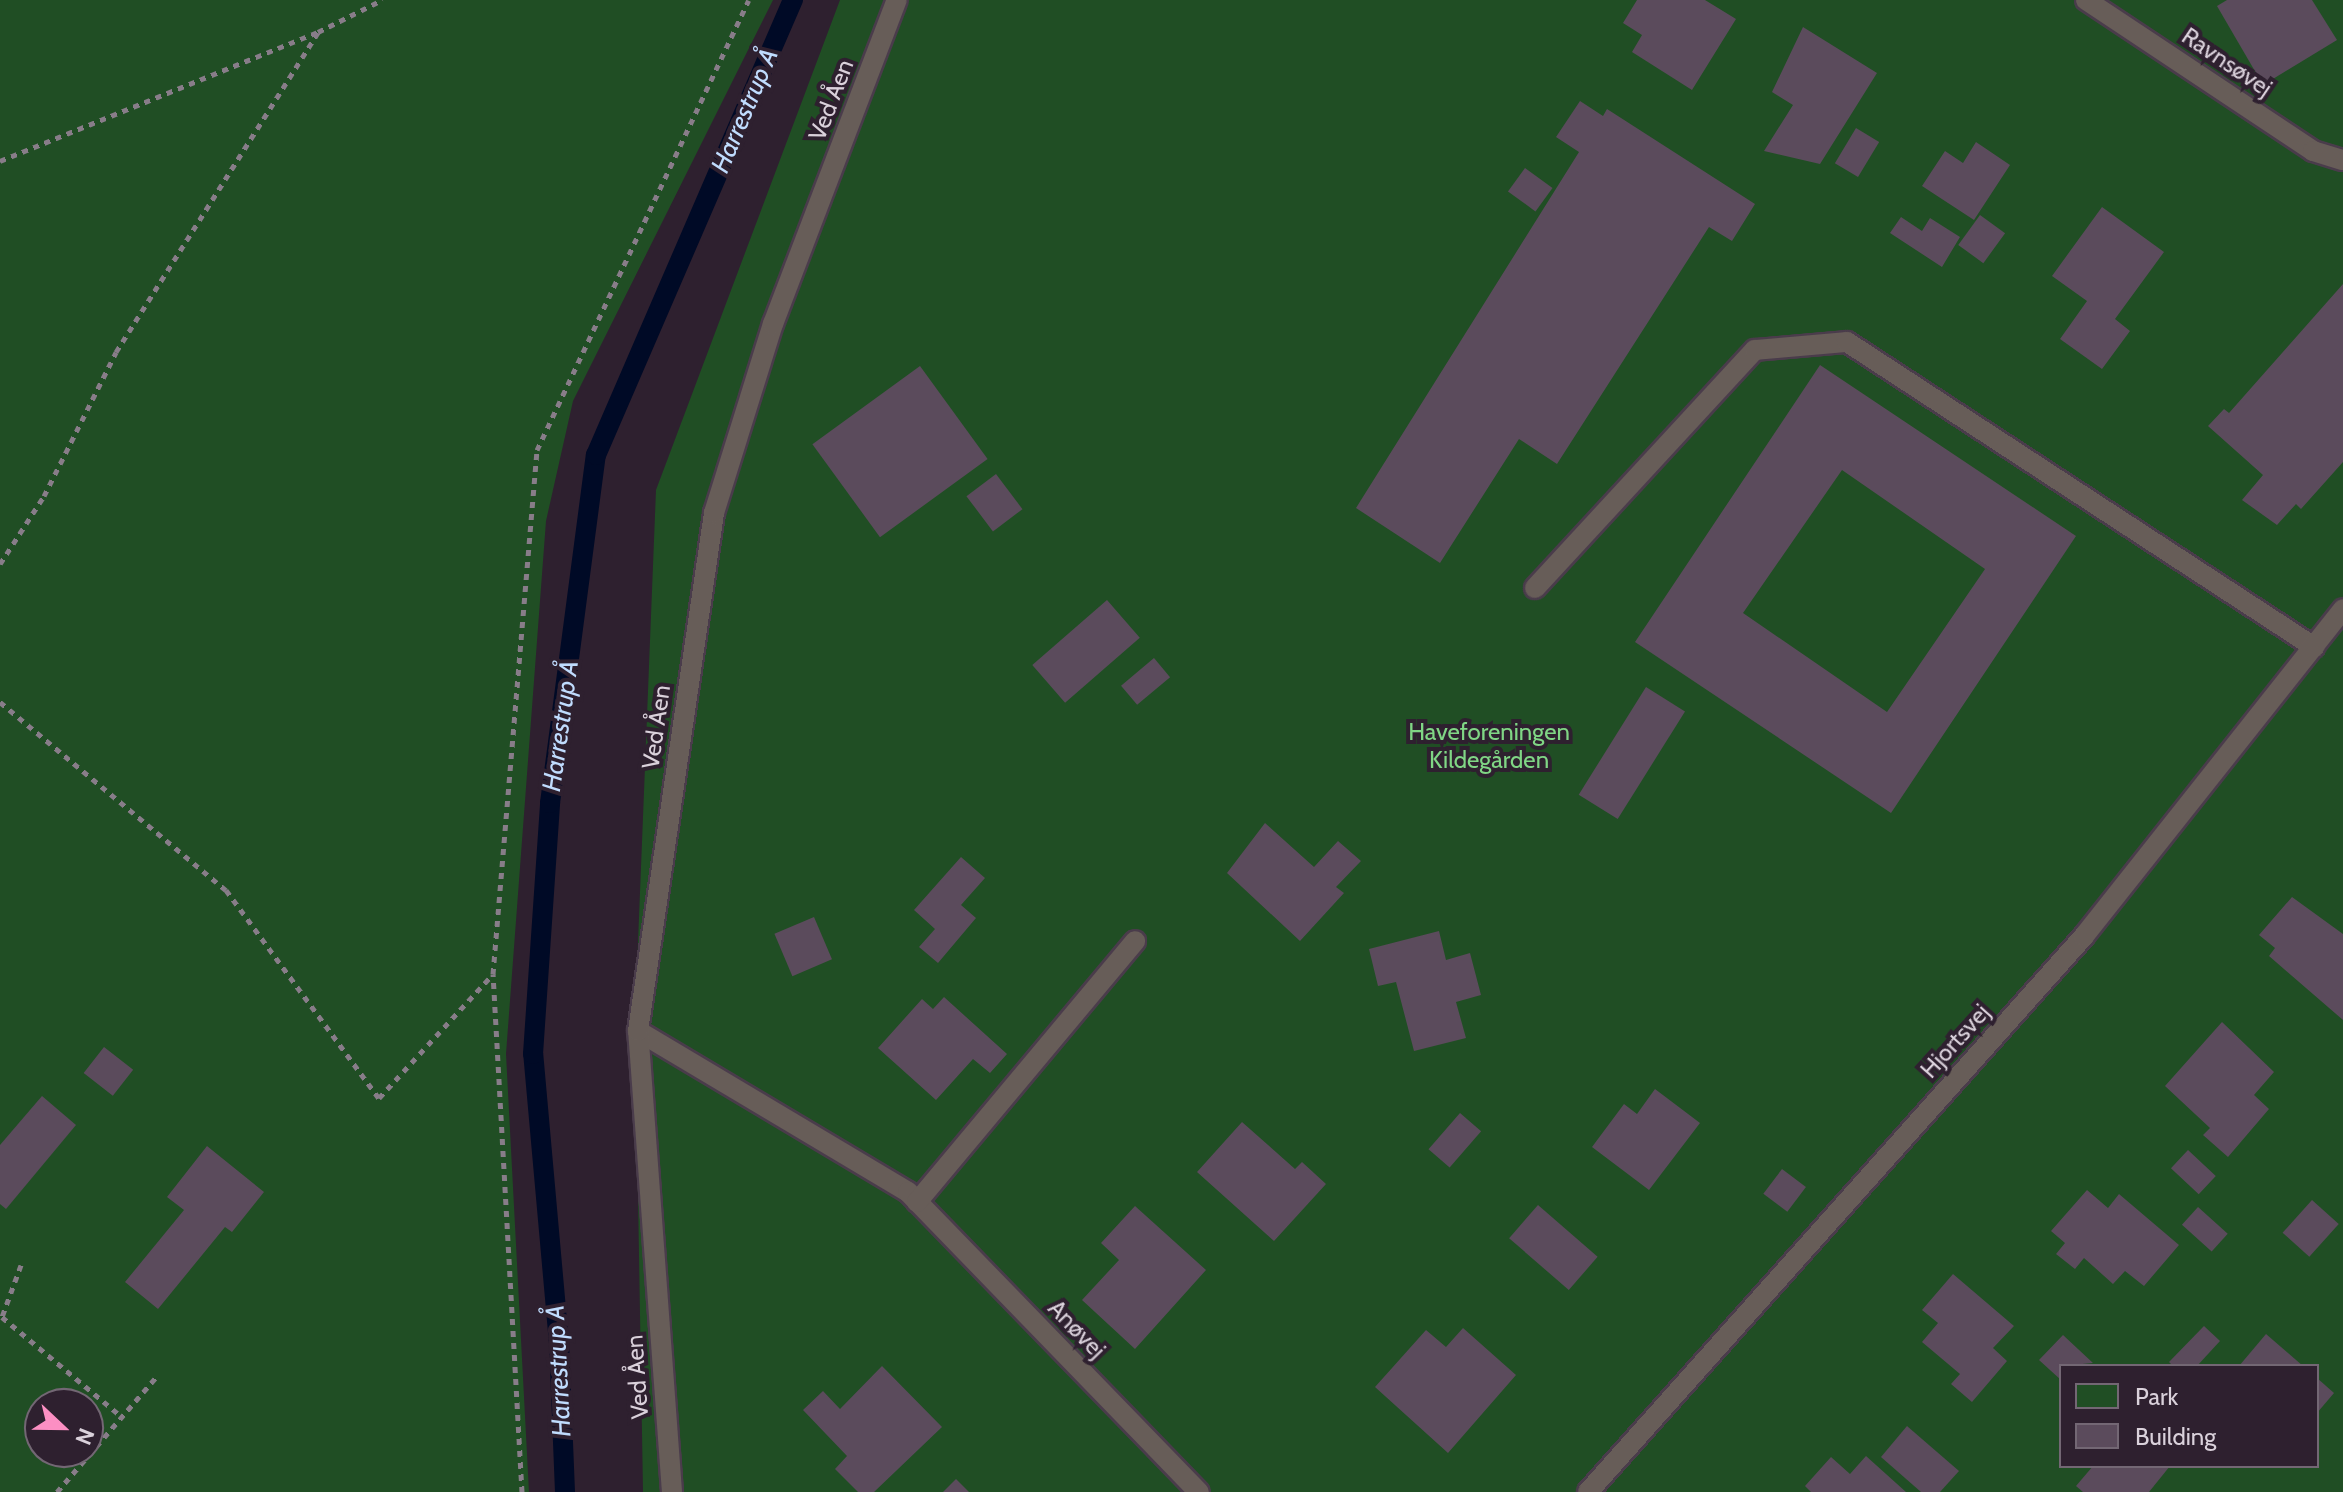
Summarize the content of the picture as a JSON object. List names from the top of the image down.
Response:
{
  "streets": {
    "lane": [
      "Ravnsøvej",
      "Ved Åen",
      "Hjortsvej",
      "Anøvej"
    ]
  },
  "crossings": [
    ["Ved Åen", "Anøvej"]
  ],
  "water": ["Harrestrup Å"],
  "parks": ["Haveforeningen Kildegården"],
  "legend": ["Park", "Building"],
  "north": "right"
}
